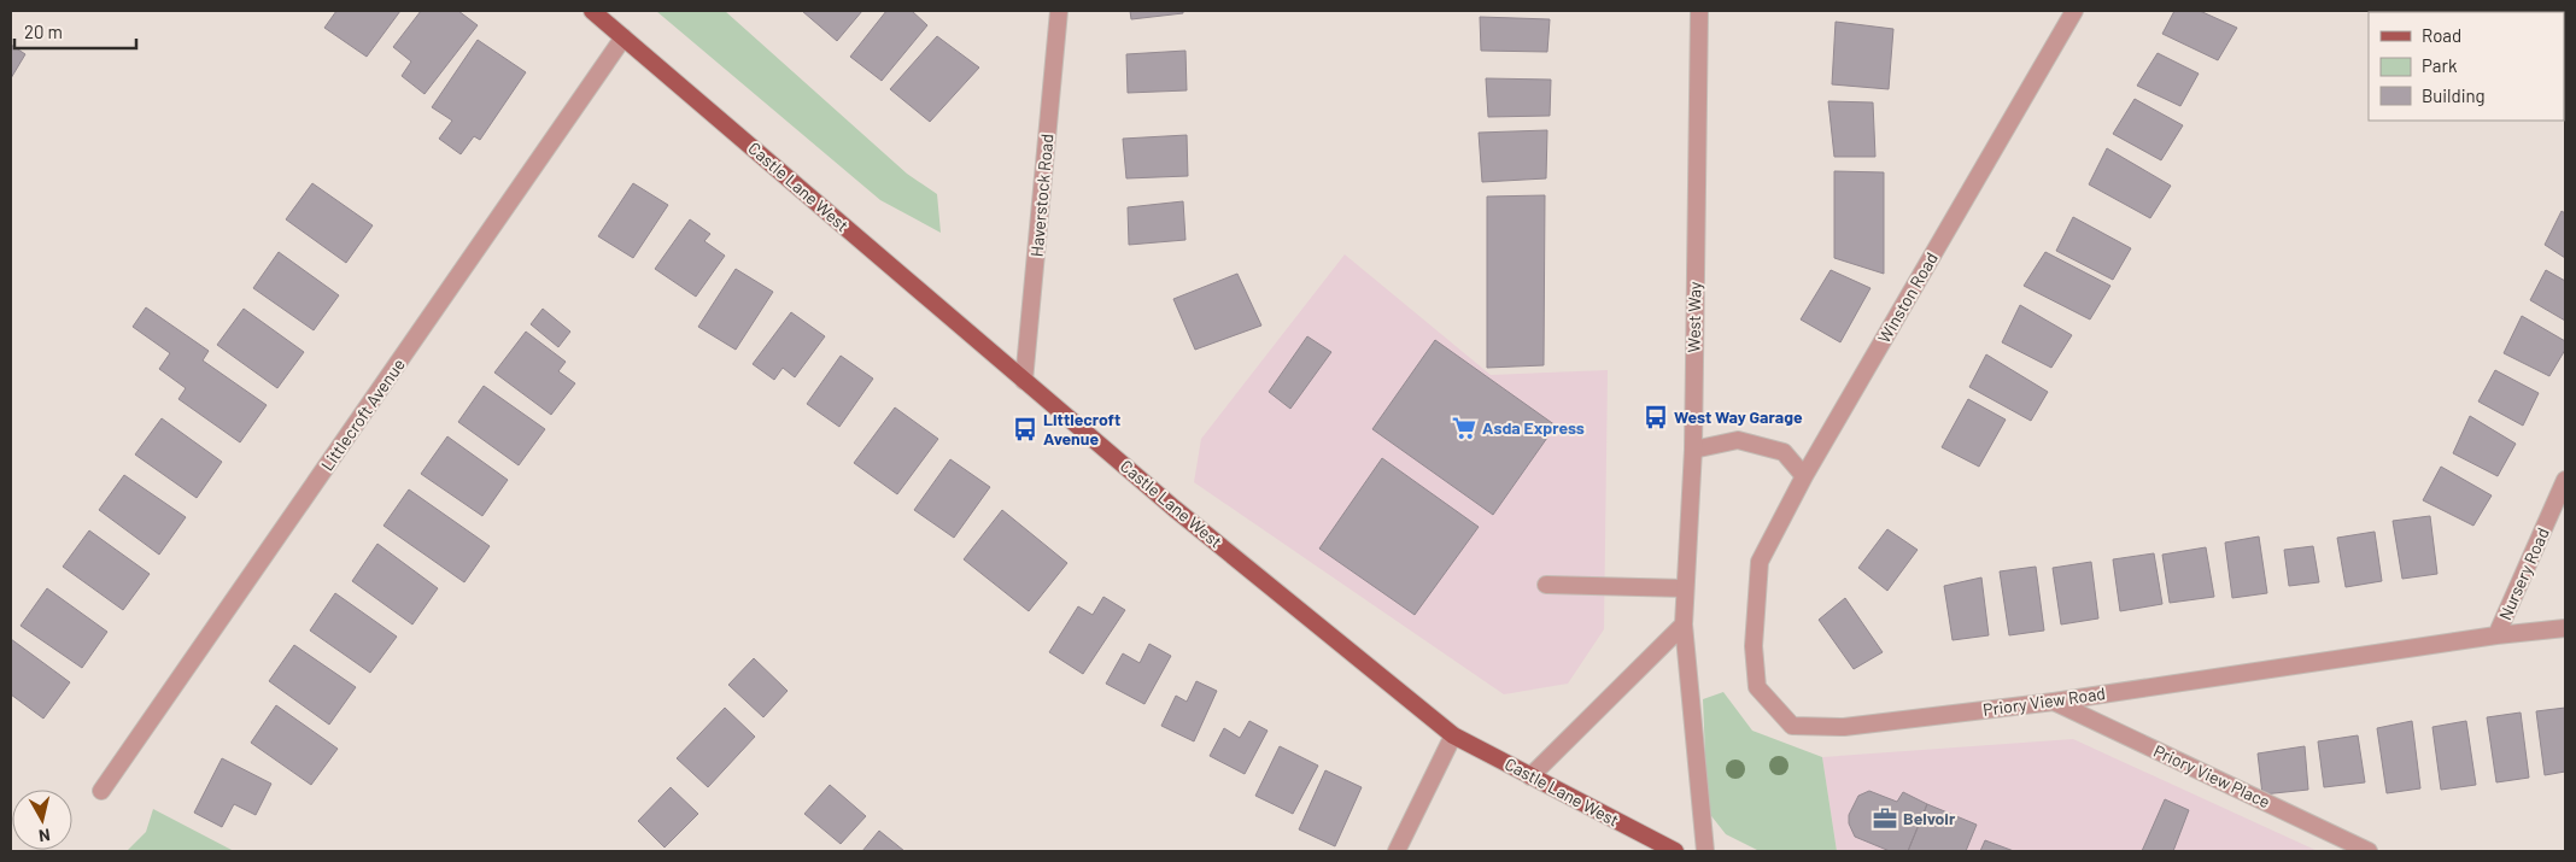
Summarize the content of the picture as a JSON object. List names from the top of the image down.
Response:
{
  "streets": {
    "main road": ["Castle Lane West"],
    "street": [
      "Haverstock Road",
      "Winston Road",
      "West Way",
      "Littlecroft Avenue",
      "Nursery Road",
      "Priory View Road",
      "Priory View Place"
    ]
  },
  "crossings": [
    ["Castle Lane West", "Haverstock Road"],
    ["Castle Lane West", "Littlecroft Avenue"],
    ["Winston Road", "Priory View Road"],
    ["Nursery Road", "Priory View Road"],
    ["Priory View Road", "Priory View Place"]
  ],
  "places": {
    "bus stop": ["West Way Garage", "Littlecroft Avenue"],
    "supermarket": ["Asda Express"],
    "office": ["Belvoir"]
  },
  "legend": ["Road", "Park", "Building"],
  "scale_bar": "20 m",
  "north": "bottom"
}
